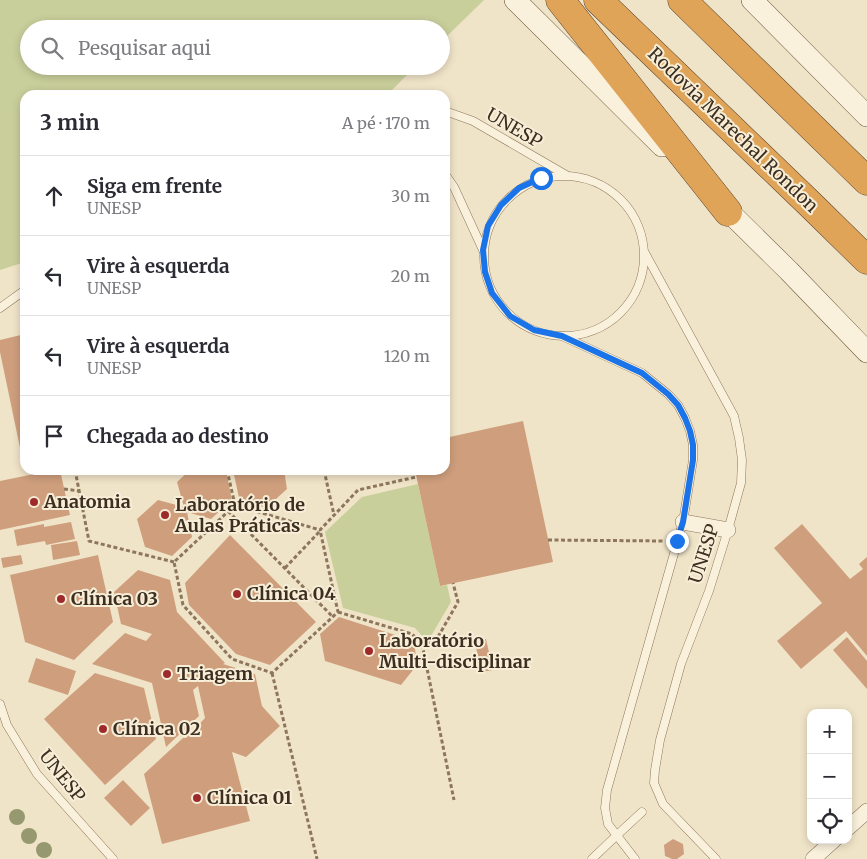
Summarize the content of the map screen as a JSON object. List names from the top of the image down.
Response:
{
  "streets": {
    "highway": ["Rodovia Marechal Rondon"],
    "lane": ["UNESP"]
  },
  "places": [
    "Anatomia",
    "Laboratório de Aulas Práticas",
    "Clínica 04",
    "Clínica 03",
    "Laboratório Multi-disciplinar",
    "Triagem",
    "Clínica 02",
    "Clínica 01"
  ],
  "page": {
    "search": "Pesquisar aqui",
    "heading": ["3 min", "A pé · 170 m"],
    "list": [
      ["Siga em frente", "UNESP", "30 m"],
      ["Vire à esquerda", "UNESP", "20 m"],
      ["Vire à esquerda", "UNESP", "120 m"],
      "Chegada ao destino"
    ],
    "map_buttons": ["+", "−"]
  }
}
